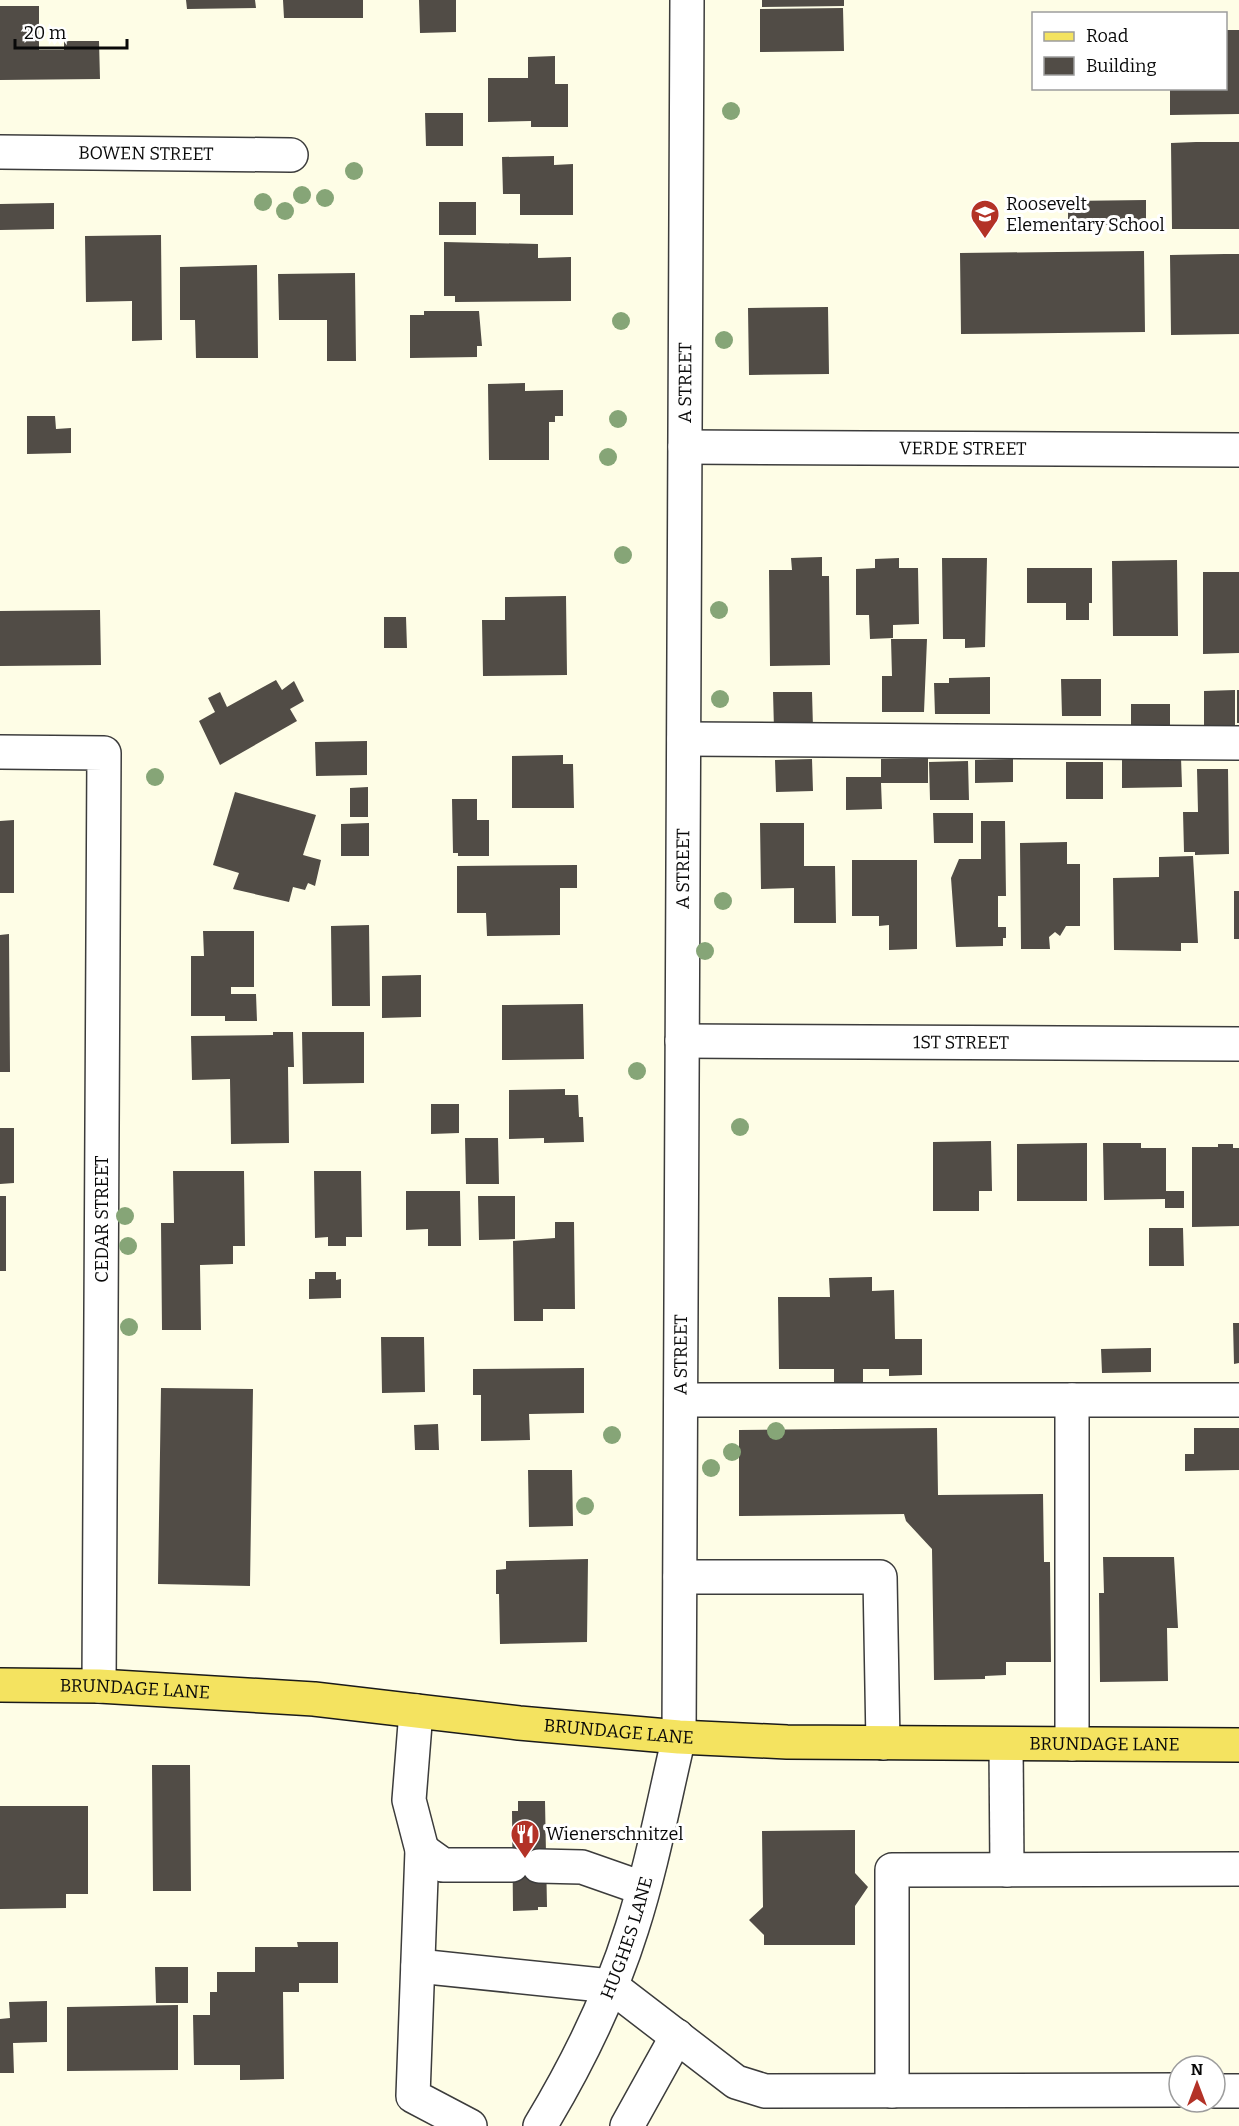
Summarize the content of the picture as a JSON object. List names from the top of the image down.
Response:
{
  "streets": {
    "main road": ["BRUNDAGE LANE"],
    "street": [
      "BOWEN STREET",
      "A STREET",
      "VERDE STREET",
      "1ST STREET",
      "CEDAR STREET",
      "HUGHES LANE"
    ]
  },
  "crossings": [
    ["A STREET", "VERDE STREET"],
    ["A STREET", "1ST STREET"],
    ["A STREET", "BRUNDAGE LANE"],
    ["A STREET", "HUGHES LANE"],
    ["CEDAR STREET", "BRUNDAGE LANE"],
    ["BRUNDAGE LANE", "HUGHES LANE"]
  ],
  "places": {
    "school or university": ["Roosevelt Elementary School"],
    "restaurant": ["Wienerschnitzel"]
  },
  "legend": ["Road", "Building"],
  "scale_bar": "20 m",
  "north": "top"
}
